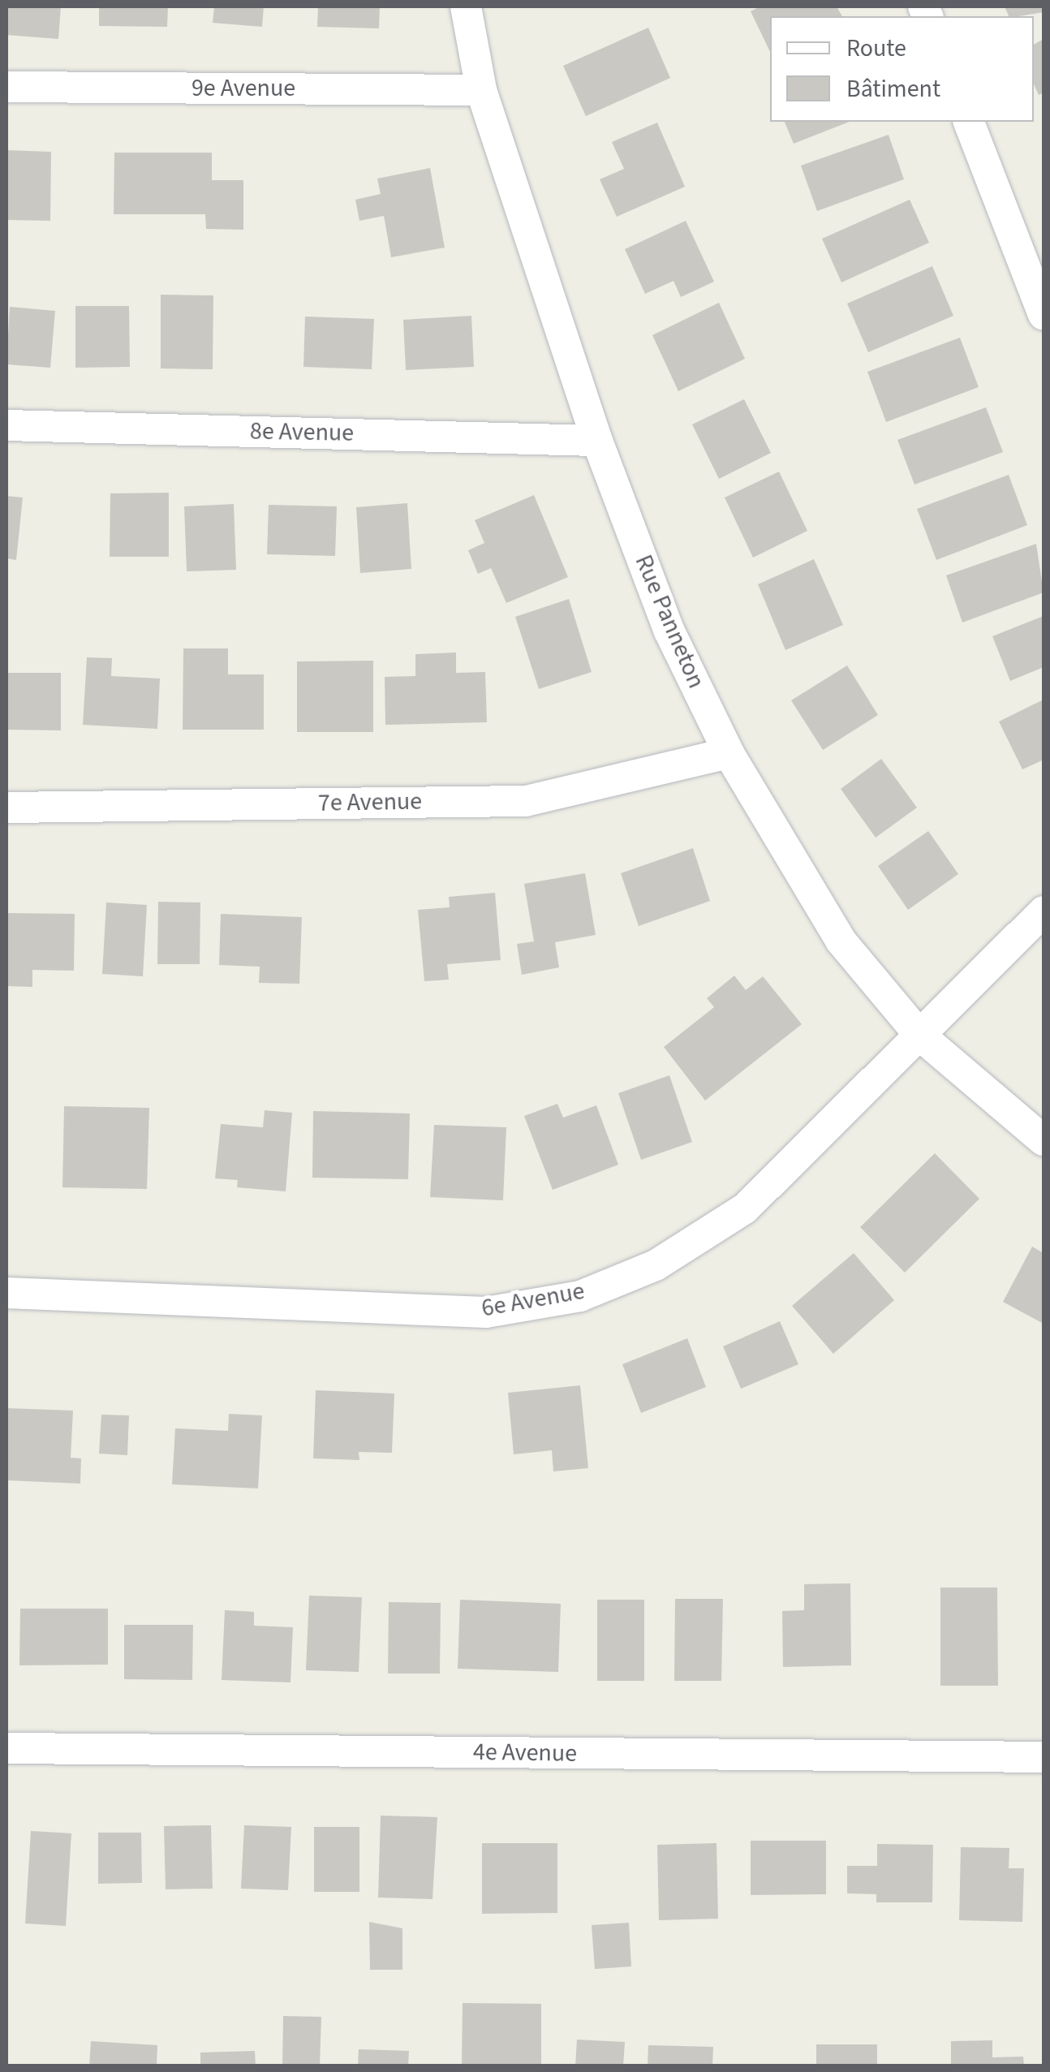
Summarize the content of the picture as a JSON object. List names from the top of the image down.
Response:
{
  "streets": {
    "street": [
      "9e Avenue",
      "8e Avenue",
      "Rue Panneton",
      "7e Avenue",
      "6e Avenue",
      "4e Avenue"
    ]
  },
  "crossings": [
    ["9e Avenue", "Rue Panneton"],
    ["8e Avenue", "Rue Panneton"],
    ["Rue Panneton", "7e Avenue"],
    ["Rue Panneton", "6e Avenue"]
  ],
  "legend": ["Route", "Bâtiment"]
}
